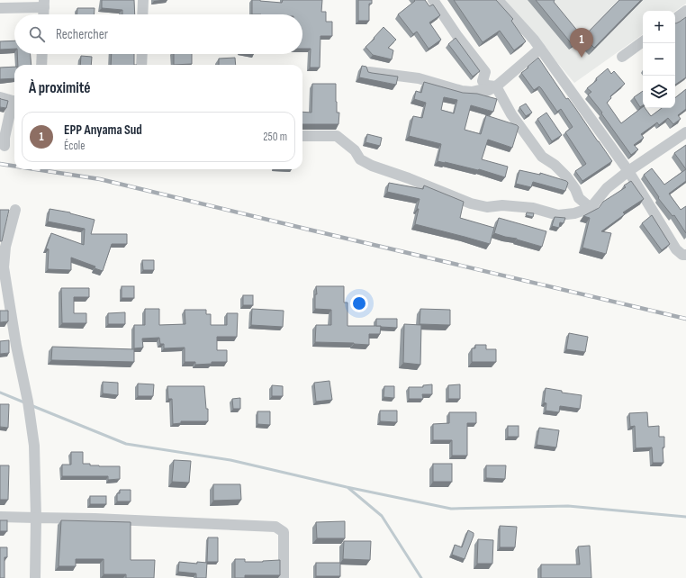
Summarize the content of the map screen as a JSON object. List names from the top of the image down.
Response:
{
  "page": {
    "map_buttons": ["+", "−"],
    "search": "Rechercher",
    "pins": "1",
    "heading": "À proximité",
    "list": [
      {
        "mark": "1",
        "name": "EPP Anyama Sud",
        "note": "École",
        "value": "250 m"
      }
    ]
  }
}
